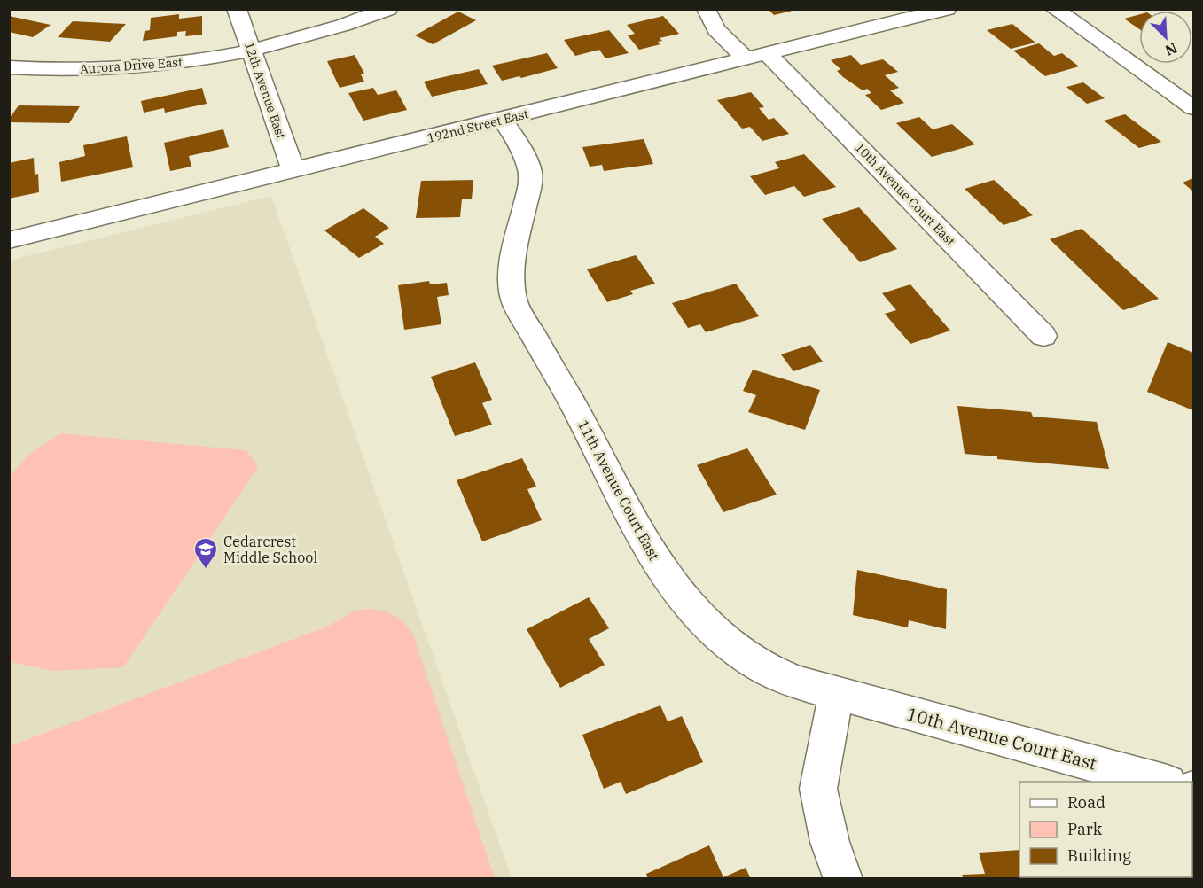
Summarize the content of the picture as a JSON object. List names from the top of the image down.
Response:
{
  "streets": {
    "street": [
      "Aurora Drive East",
      "12th Avenue East",
      "192nd Street East",
      "10th Avenue Court East",
      "11th Avenue Court East"
    ]
  },
  "crossings": [
    ["Aurora Drive East", "12th Avenue East"],
    ["12th Avenue East", "192nd Street East"],
    ["192nd Street East", "10th Avenue Court East"],
    ["192nd Street East", "11th Avenue Court East"],
    ["10th Avenue Court East", "11th Avenue Court East"]
  ],
  "places": {
    "school or university": ["Cedarcrest Middle School"]
  },
  "legend": ["Road", "Park", "Building"],
  "north": "bottom right"
}
